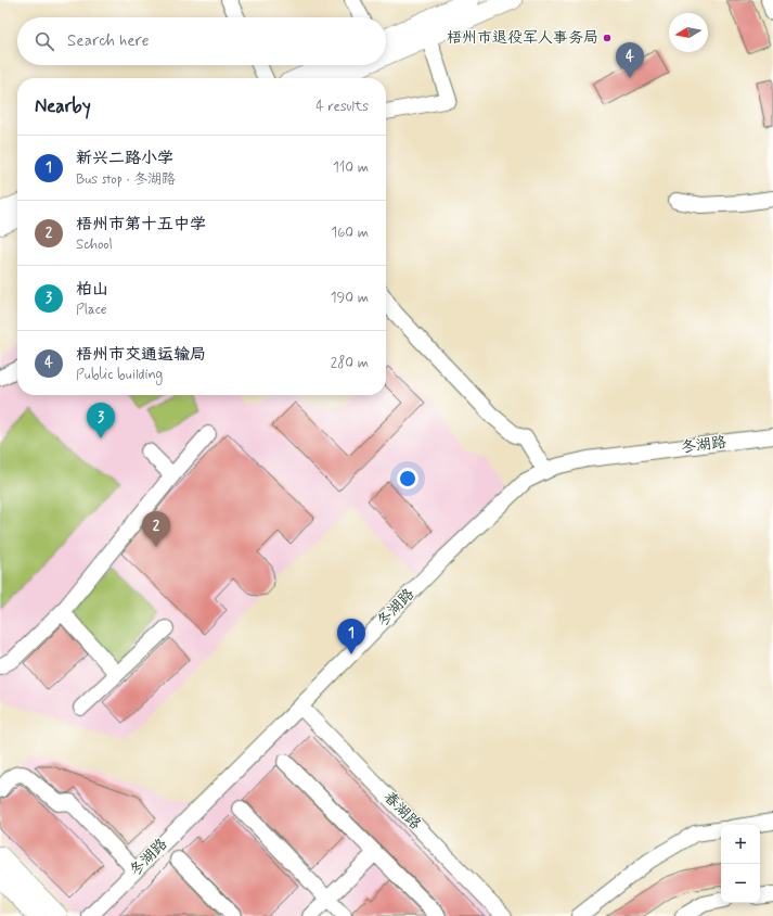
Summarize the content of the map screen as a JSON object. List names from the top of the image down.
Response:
{
  "streets": {
    "street": ["冬湖路", "春湖路"]
  },
  "crossings": [
    ["冬湖路", "春湖路"]
  ],
  "places": ["梧州市退役军人事务局"],
  "north": "left",
  "page": {
    "search": "Search here",
    "pins": [
      "4",
      "3",
      "2",
      "1"
    ],
    "heading": ["Nearby", "4 results"],
    "list": [
      {
        "mark": "1",
        "name": "新兴二路小学",
        "note": "Bus stop · 冬湖路",
        "value": "110 m"
      },
      {
        "mark": "2",
        "name": "梧州市第十五中学",
        "note": "School",
        "value": "160 m"
      },
      {
        "mark": "3",
        "name": "柏山",
        "note": "Place",
        "value": "190 m"
      },
      {
        "mark": "4",
        "name": "梧州市交通运输局",
        "note": "Public building",
        "value": "280 m"
      }
    ],
    "map_buttons": ["+", "−"]
  }
}
